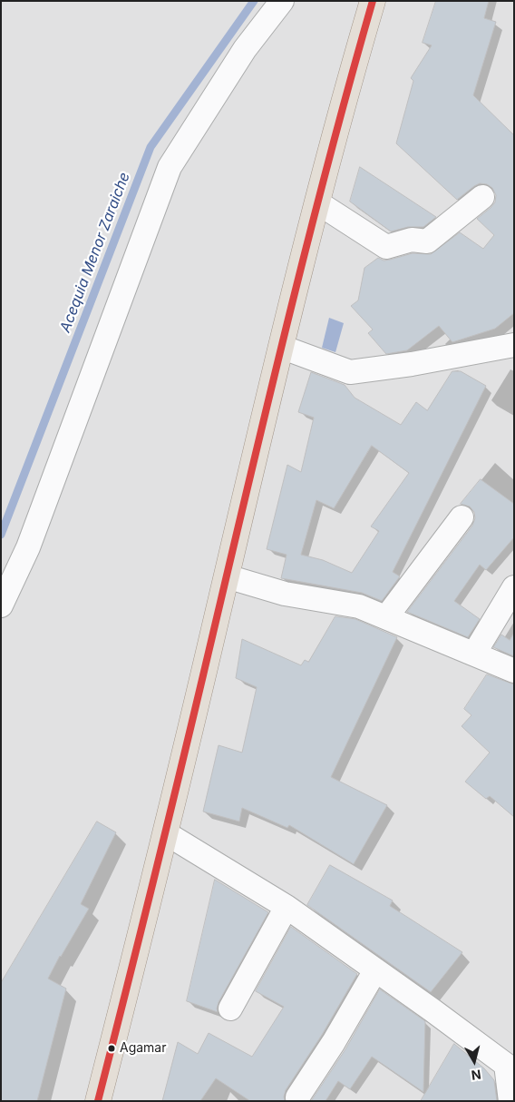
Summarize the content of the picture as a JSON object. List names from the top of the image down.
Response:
{
  "water": ["Acequia Menor Zaraiche"],
  "places": ["Agamar"],
  "north": "bottom"
}
